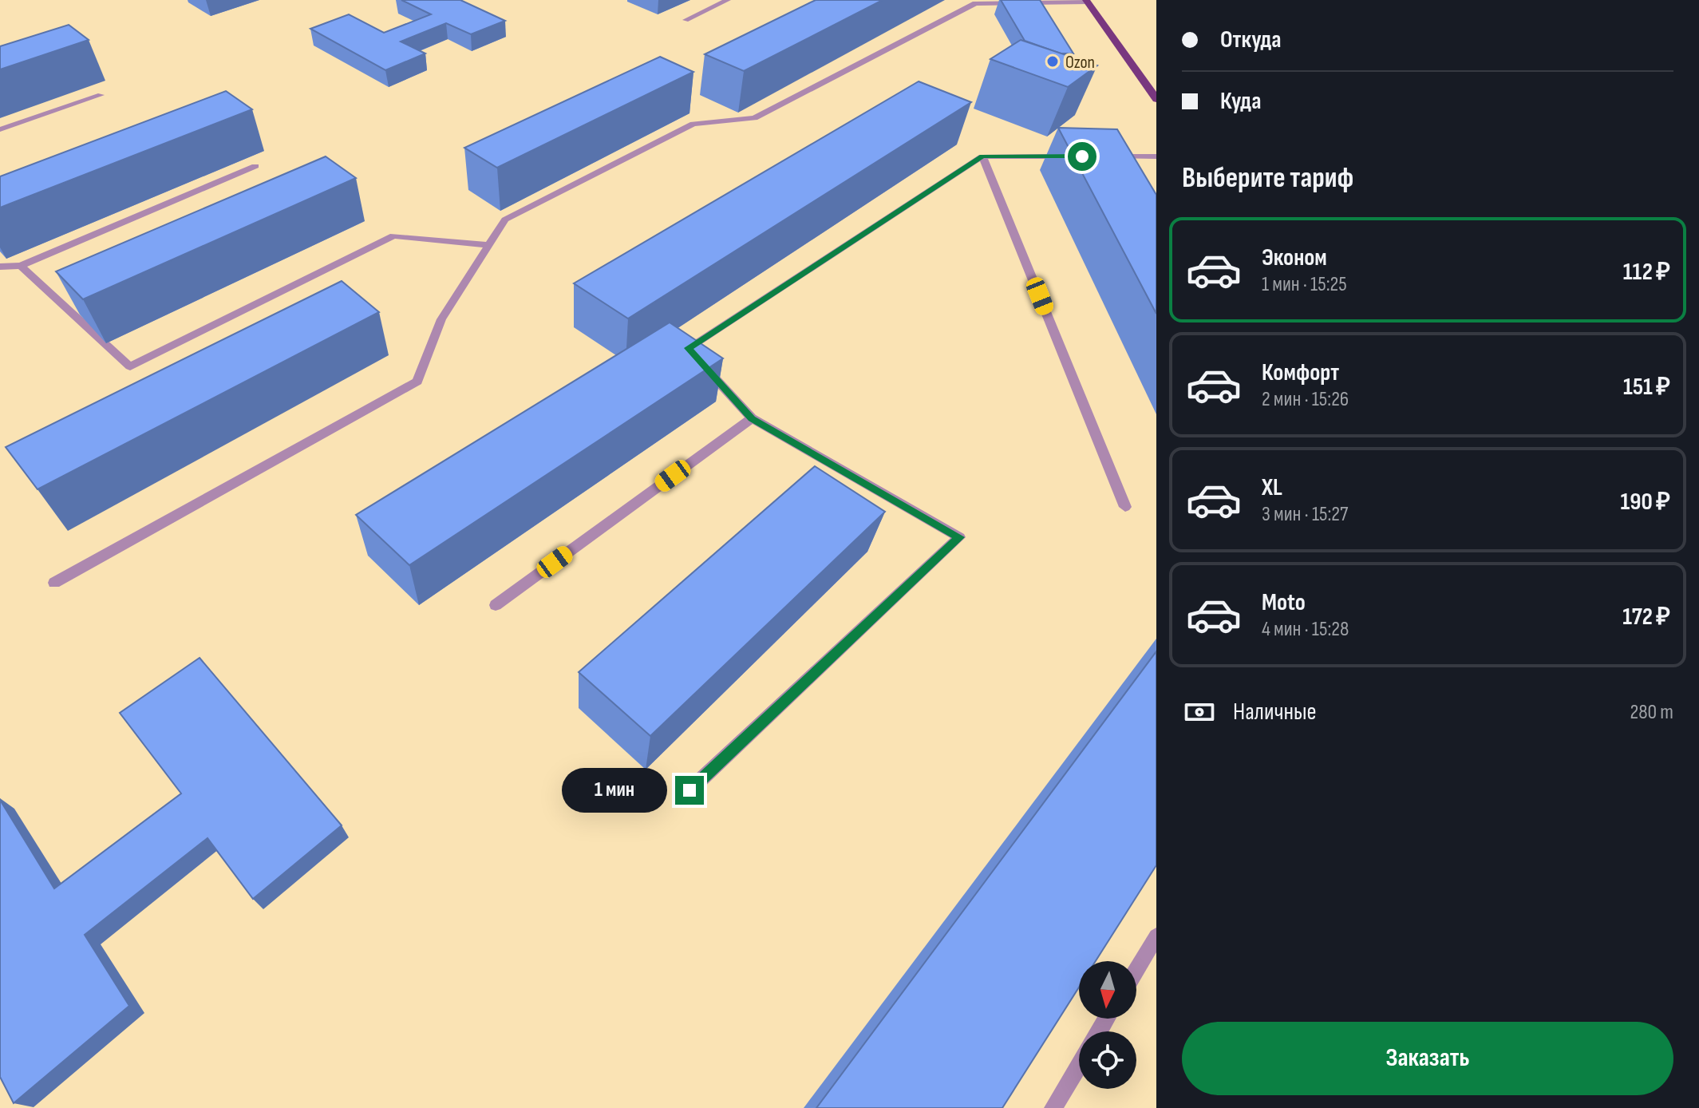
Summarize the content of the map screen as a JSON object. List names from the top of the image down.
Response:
{
  "places": ["Ozon"],
  "north": "bottom",
  "page": {
    "banner": ["Откуда", "Куда"],
    "heading": "Выберите тариф",
    "list": [
      {
        "name": "Эконом",
        "note": "1 мин · 15:25",
        "value": "112 ₽"
      },
      {
        "name": "Комфорт",
        "note": "2 мин · 15:26",
        "value": "151 ₽"
      },
      {
        "name": "XL",
        "note": "3 мин · 15:27",
        "value": "190 ₽"
      },
      {
        "name": "Moto",
        "note": "4 мин · 15:28",
        "value": "172 ₽"
      }
    ],
    "pay": ["Наличные", "280 m"],
    "bubble": "1 мин",
    "buttons": "Заказать"
  }
}
